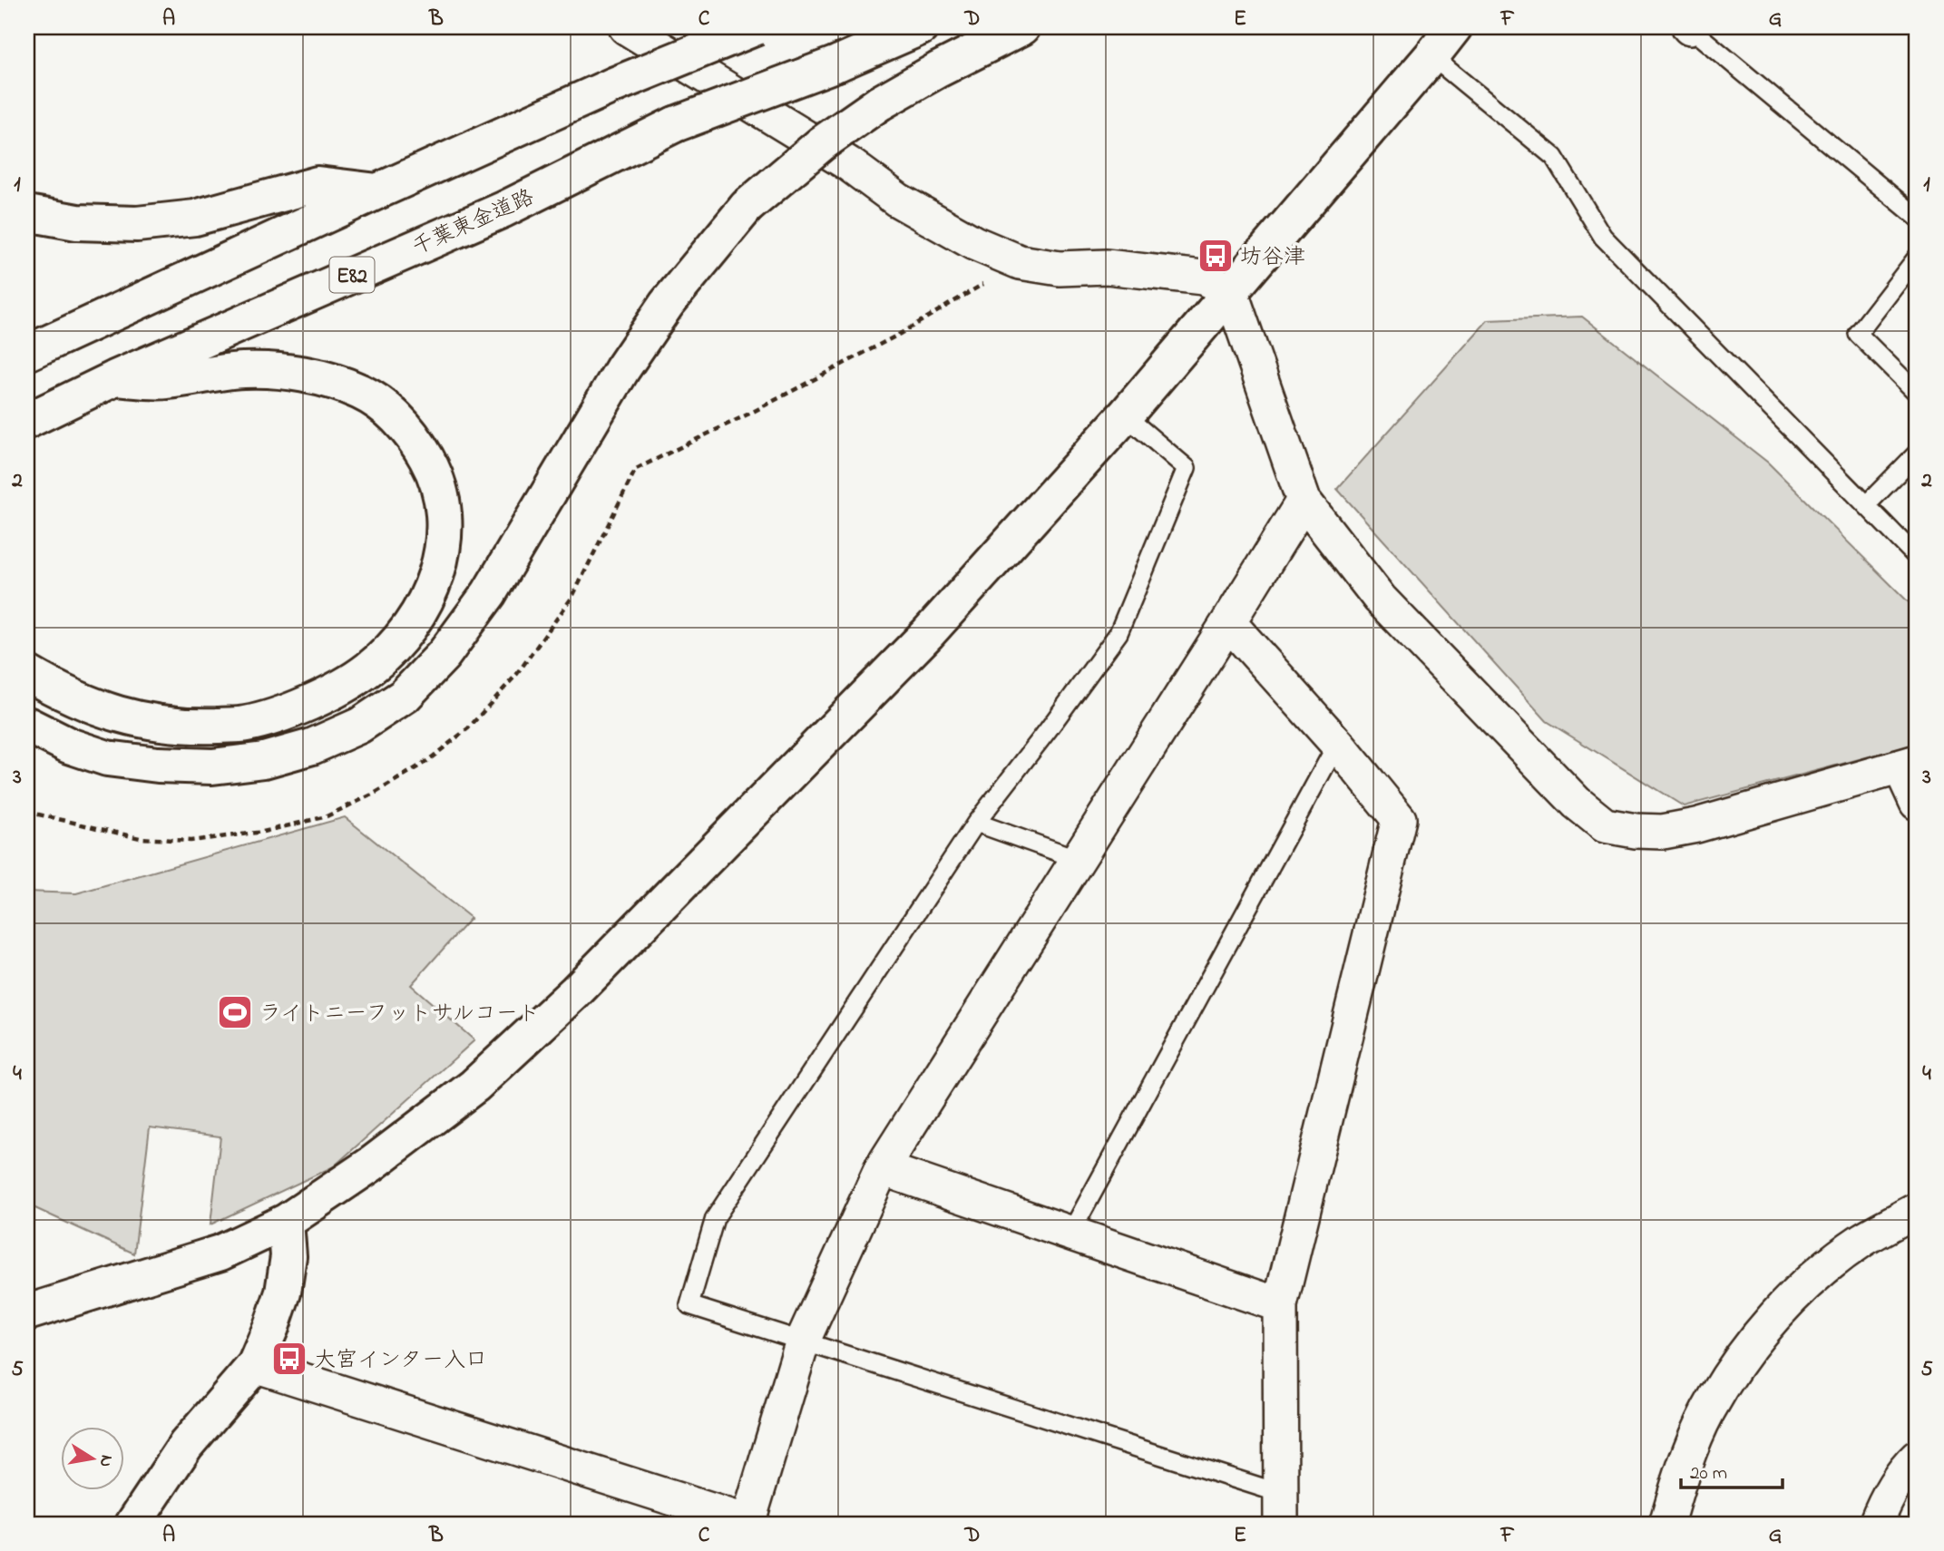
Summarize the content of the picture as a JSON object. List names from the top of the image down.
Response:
{
  "streets": {
    "main road": ["千葉東金道路", "E82"]
  },
  "places": {
    "bus stop": ["坊谷津", "大宮インター入口"],
    "sports": ["ライトニーフットサルコート"]
  },
  "scale_bar": "20 m",
  "north": "right",
  "grid": {
    "columns": [
      "A",
      "B",
      "C",
      "D",
      "E",
      "F",
      "G"
    ],
    "rows": [
      "1",
      "2",
      "3",
      "4",
      "5"
    ]
  }
}
